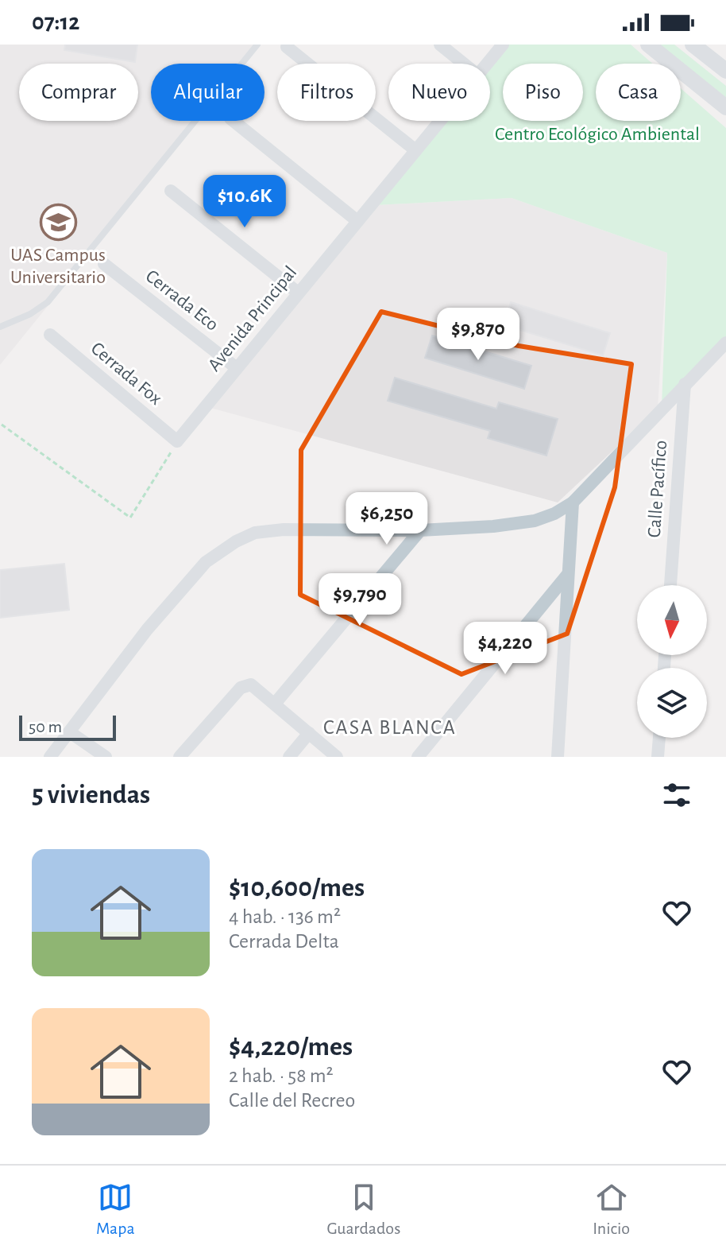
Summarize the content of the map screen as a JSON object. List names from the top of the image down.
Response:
{
  "streets": {
    "street": [
      "Cerrada Eco",
      "Avenida Principal",
      "Cerrada Fox",
      "Calle Pacífico"
    ]
  },
  "crossings": [
    ["Cerrada Eco", "Avenida Principal"],
    ["Avenida Principal", "Cerrada Fox"]
  ],
  "districts": ["CASA BLANCA"],
  "parks": ["Centro Ecológico Ambiental"],
  "places": {
    "school or university": ["UAS Campus Universitario"]
  },
  "scale_bar": "50 m",
  "north": "bottom",
  "page": {
    "status": "07:12",
    "chip": [
      "Comprar",
      "Alquilar",
      "Filtros",
      "Nuevo",
      "Piso",
      "Casa"
    ],
    "price": [
      "$10.6K",
      "$9,870",
      "$6,250",
      "$9,790",
      "$4,220"
    ],
    "scale": "50 m",
    "heading": "5 viviendas",
    "list": [
      {
        "name": "$10,600/mes",
        "note": "4 hab. · 136 m² · Cerrada Delta"
      },
      {
        "name": "$4,220/mes",
        "note": "2 hab. · 58 m² · Calle del Recreo"
      }
    ],
    "tabs": ["Mapa", "Guardados", "Inicio"]
  }
}
